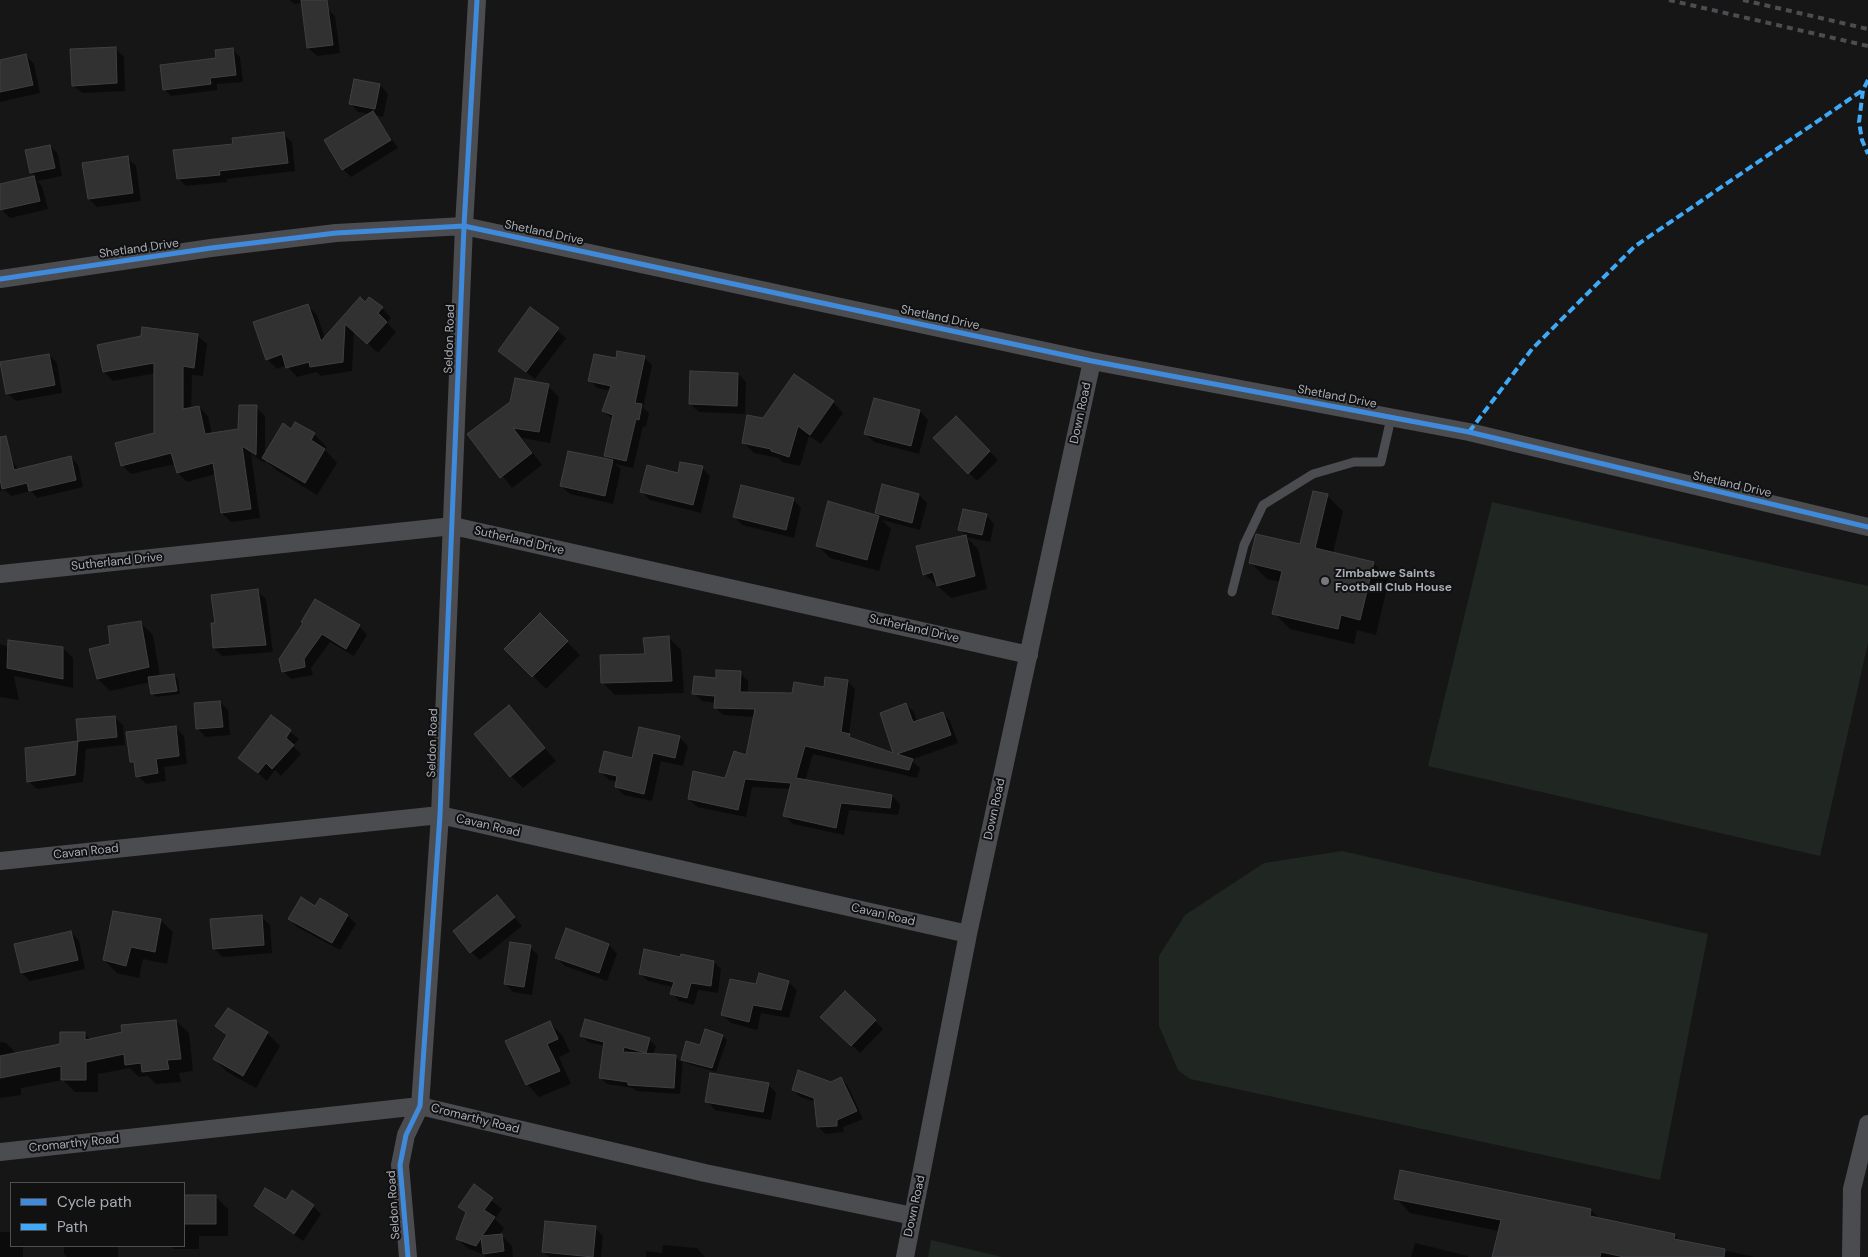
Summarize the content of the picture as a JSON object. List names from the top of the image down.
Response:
{
  "streets": {
    "street": [
      "Shetland Drive",
      "Seldon Road",
      "Down Road",
      "Sutherland Drive",
      "Cavan Road",
      "Cromarthy Road"
    ]
  },
  "crossings": [
    ["Shetland Drive", "Seldon Road"],
    ["Shetland Drive", "Down Road"],
    ["Seldon Road", "Sutherland Drive"],
    ["Seldon Road", "Cavan Road"],
    ["Seldon Road", "Cromarthy Road"],
    ["Down Road", "Sutherland Drive"],
    ["Down Road", "Cavan Road"],
    ["Down Road", "Cromarthy Road"]
  ],
  "places": ["Zimbabwe Saints Football Club House"],
  "legend": ["Cycle path", "Path"]
}
